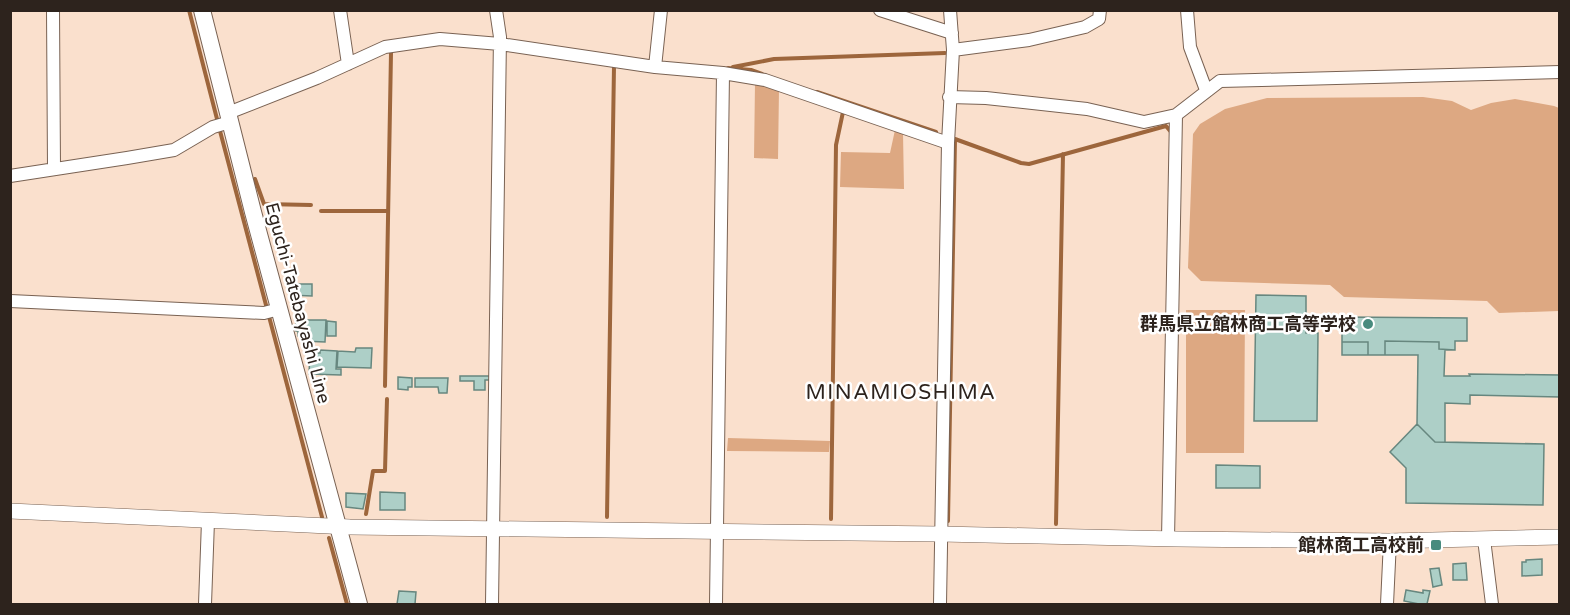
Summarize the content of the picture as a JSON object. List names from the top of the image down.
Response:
{
  "streets": {
    "main road": ["Eguchi-Tatebayashi Line"]
  },
  "districts": ["MINAMIOSHIMA"],
  "places": {
    "other": ["群馬県立館林商工高等学校"],
    "transit": ["館林商工高校前"]
  }
}
